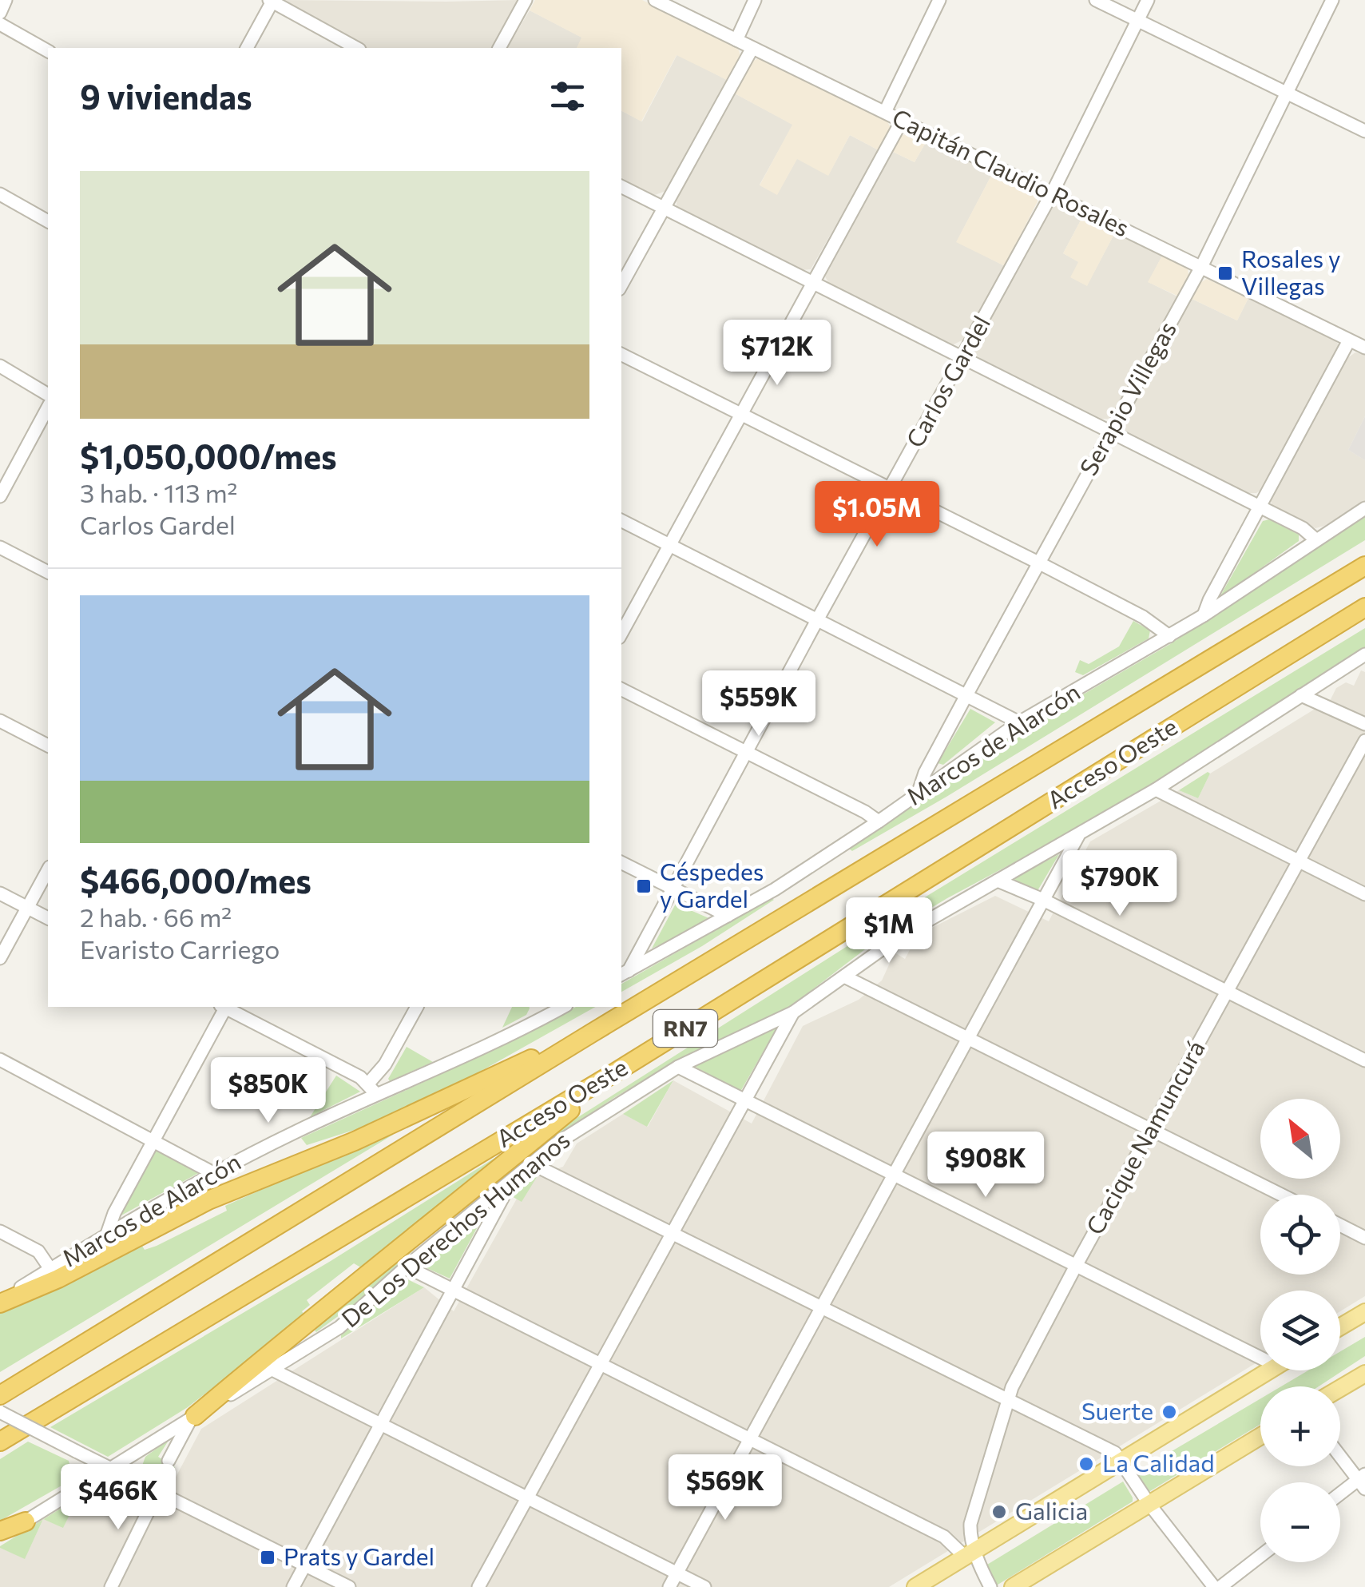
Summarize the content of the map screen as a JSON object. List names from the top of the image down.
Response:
{
  "streets": {
    "highway": ["Acceso Oeste", "RN7"],
    "street": [
      "Capitán Claudio Rosales",
      "Carlos Gardel",
      "Serapio Villegas",
      "Marcos de Alarcón",
      "Cacique Namuncurá",
      "De Los Derechos Humanos"
    ]
  },
  "crossings": [
    ["Capitán Claudio Rosales", "Carlos Gardel"],
    ["Capitán Claudio Rosales", "Serapio Villegas"],
    ["Carlos Gardel", "Marcos de Alarcón"],
    ["Serapio Villegas", "Marcos de Alarcón"]
  ],
  "places": {
    "transit": ["Rosales y Villegas", "Céspedes y Gardel", "Prats y Gardel"],
    "other": ["Suerte", "La Calidad", "Galicia"]
  },
  "north": "top left",
  "page": {
    "heading": "9 viviendas",
    "list": [
      {
        "name": "$1,050,000/mes",
        "note": "3 hab. · 113 m² · Carlos Gardel"
      },
      {
        "name": "$466,000/mes",
        "note": "2 hab. · 66 m² · Evaristo Carriego"
      }
    ],
    "price": [
      "$712K",
      "$1.05M",
      "$559K",
      "$790K",
      "$1M",
      "$850K",
      "$908K",
      "$569K",
      "$466K"
    ],
    "map_buttons": ["+", "−"]
  }
}
